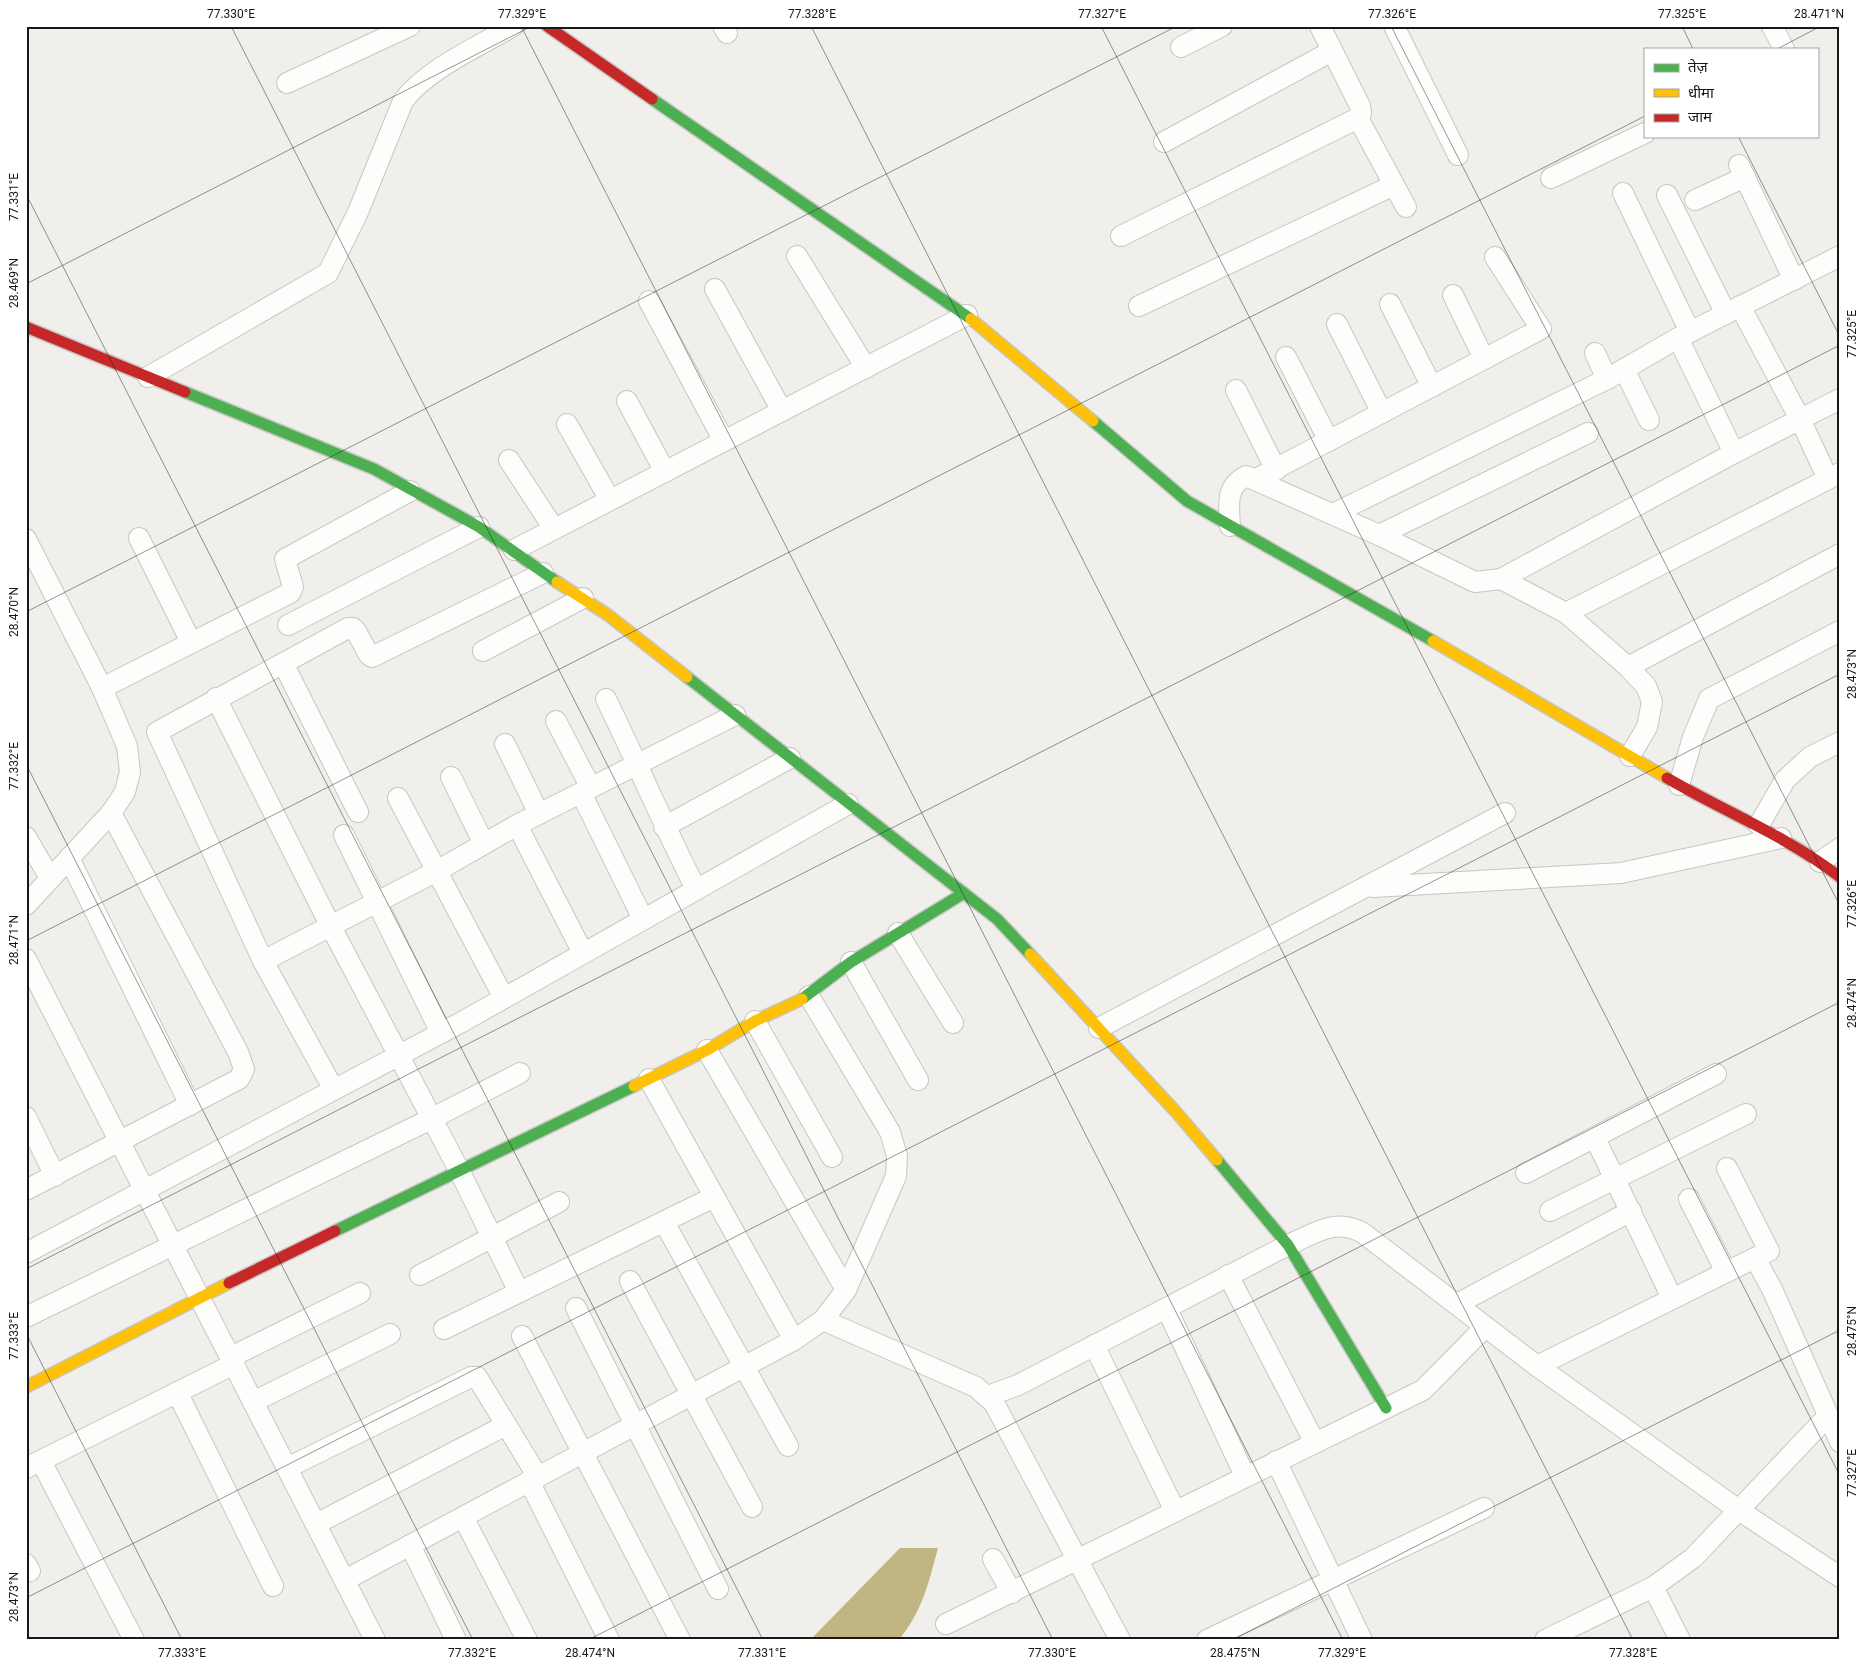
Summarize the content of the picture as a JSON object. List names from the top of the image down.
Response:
{
  "legend": ["तेज़", "धीमा", "जाम"],
  "coordinates": [
    "77.330°E",
    "77.329°E",
    "77.328°E",
    "77.327°E",
    "77.326°E",
    "77.325°E",
    "28.471°N",
    "77.331°E",
    "28.469°N",
    "28.470°N",
    "28.473°N",
    "77.332°E",
    "28.474°N",
    "28.475°N",
    "77.333°E"
  ]
}
